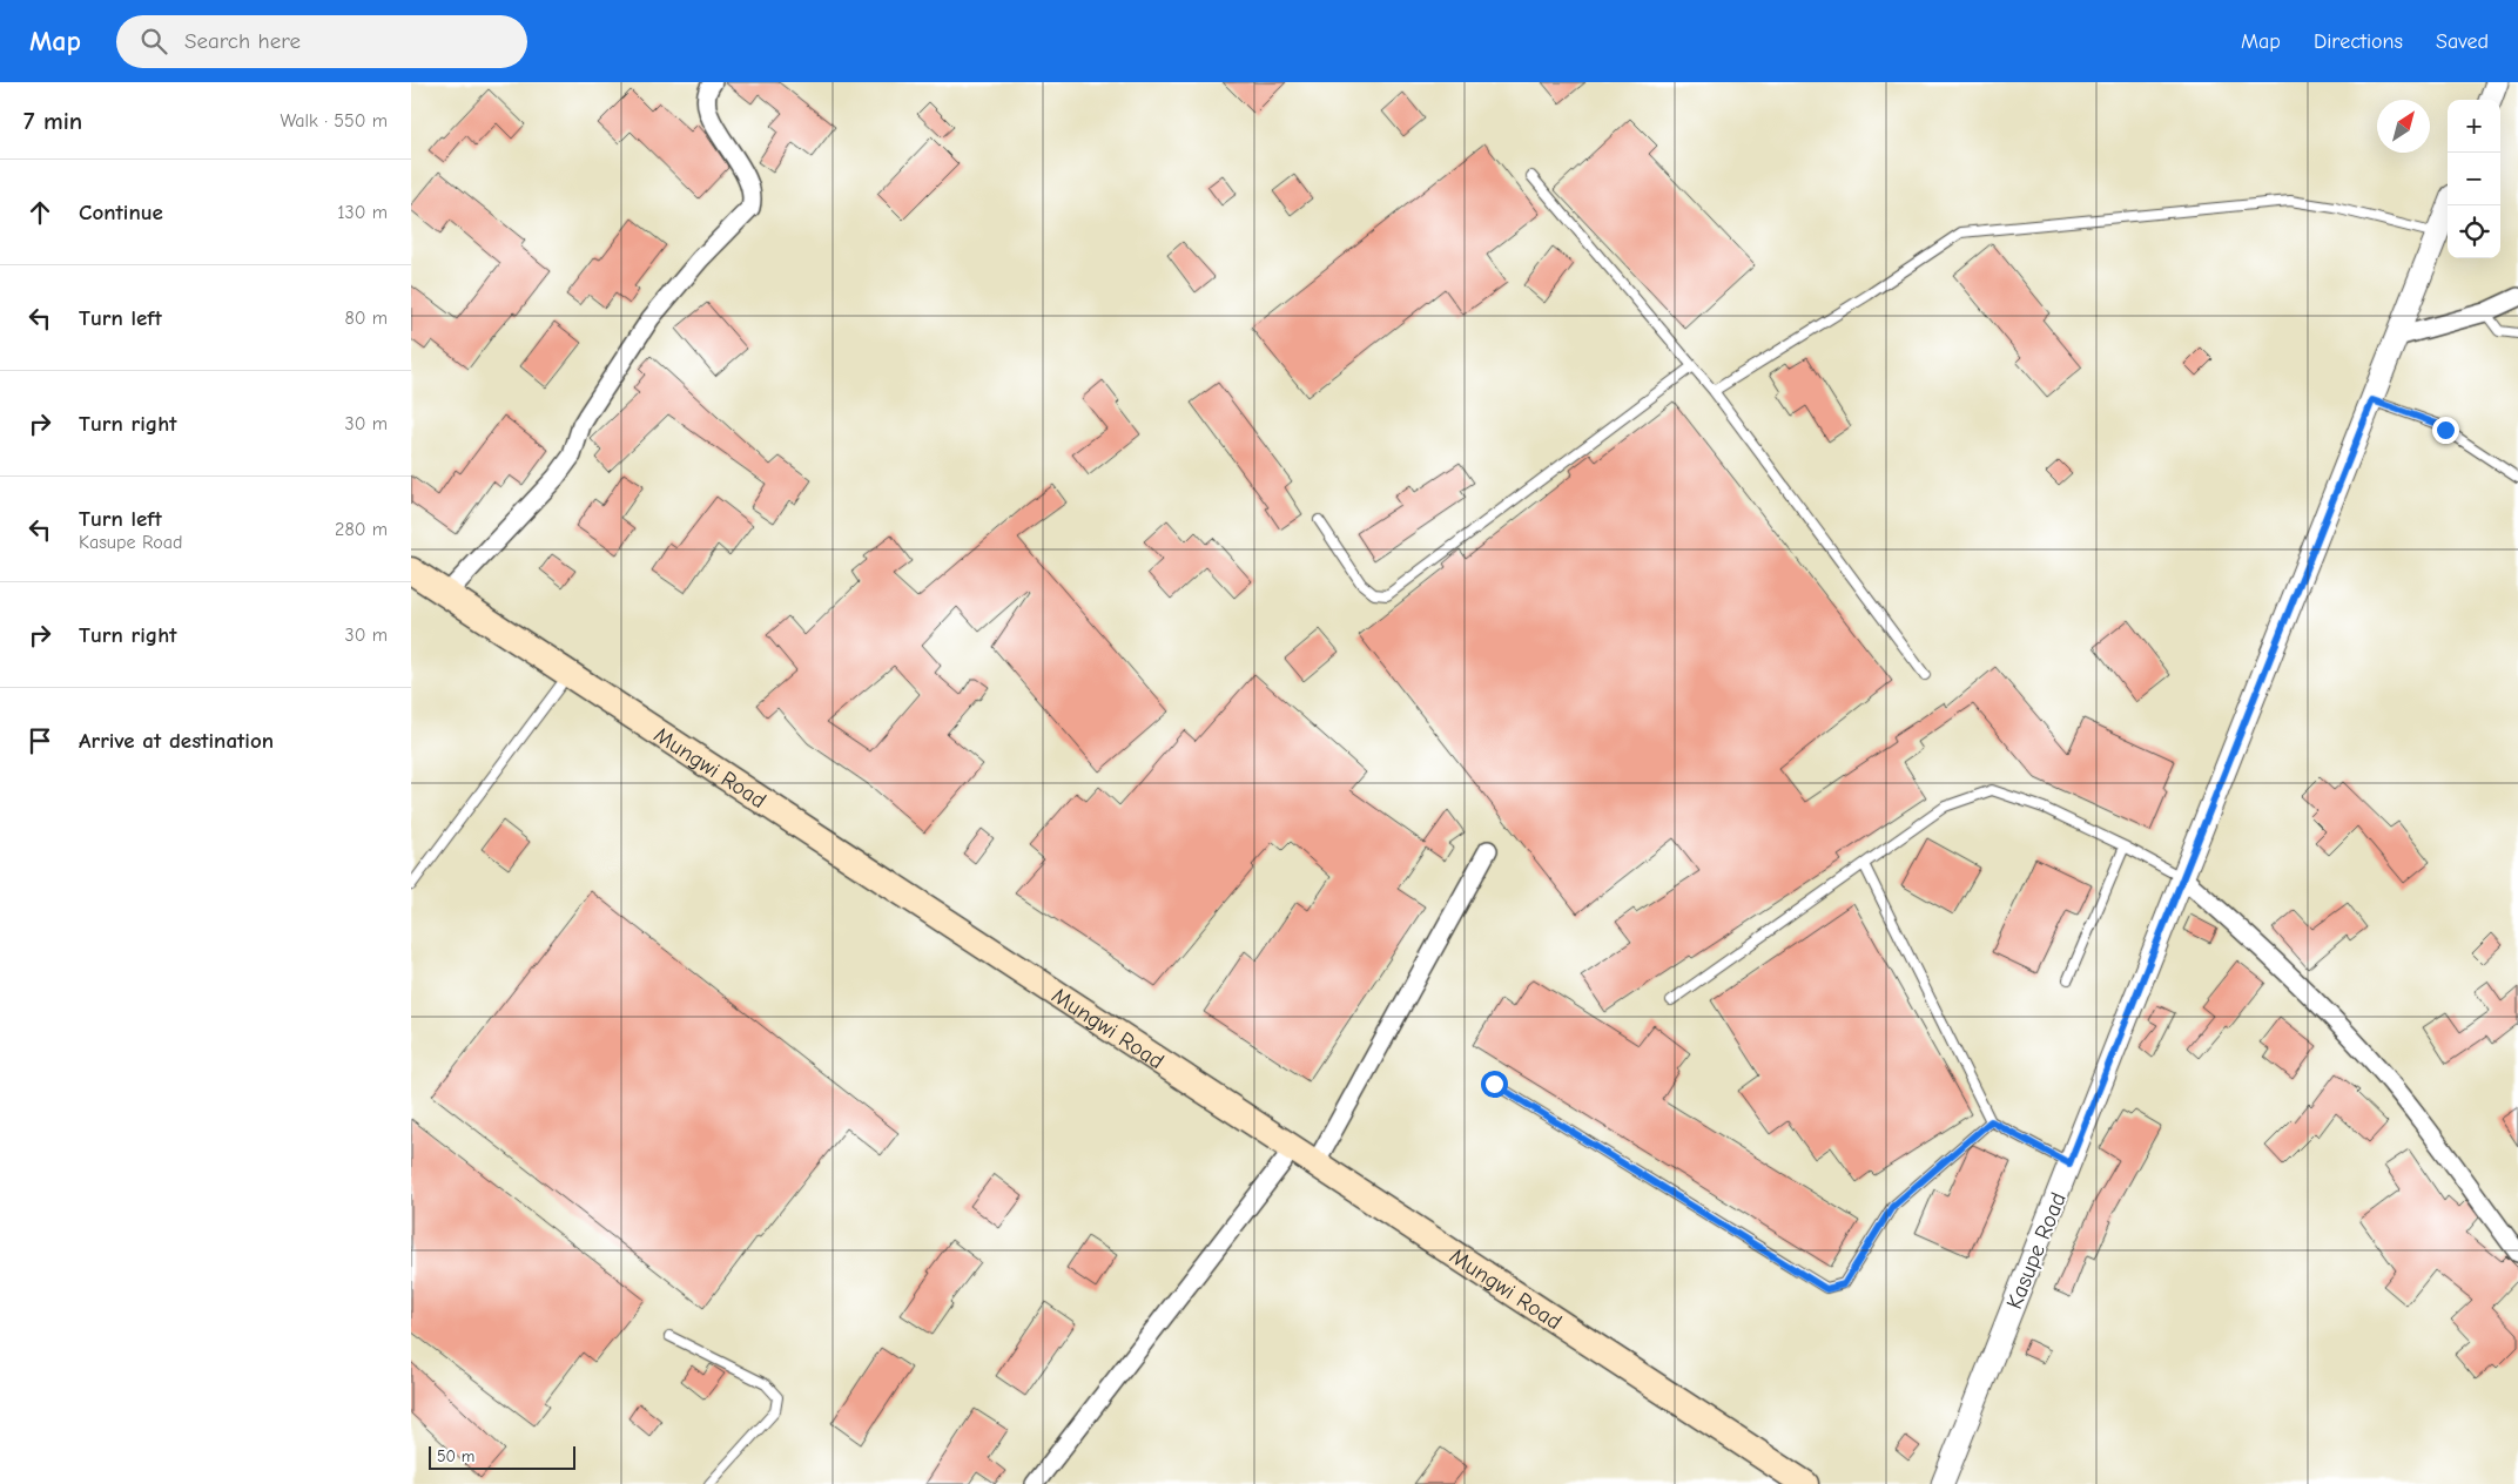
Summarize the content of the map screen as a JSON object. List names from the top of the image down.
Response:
{
  "streets": {
    "main road": ["Mungwi Road"],
    "street": ["Kasupe Road"]
  },
  "scale_bar": "50 m",
  "north": "top right",
  "page": {
    "header": "Map",
    "search": "Search here",
    "nav": ["Map", "Directions", "Saved"],
    "heading": ["7 min", "Walk · 550 m"],
    "map_buttons": ["+", "−"],
    "list": [
      ["Continue", "130 m"],
      ["Turn left", "80 m"],
      ["Turn right", "30 m"],
      ["Turn left", "Kasupe Road", "280 m"],
      ["Turn right", "30 m"],
      "Arrive at destination"
    ],
    "scale": "50 m"
  }
}
